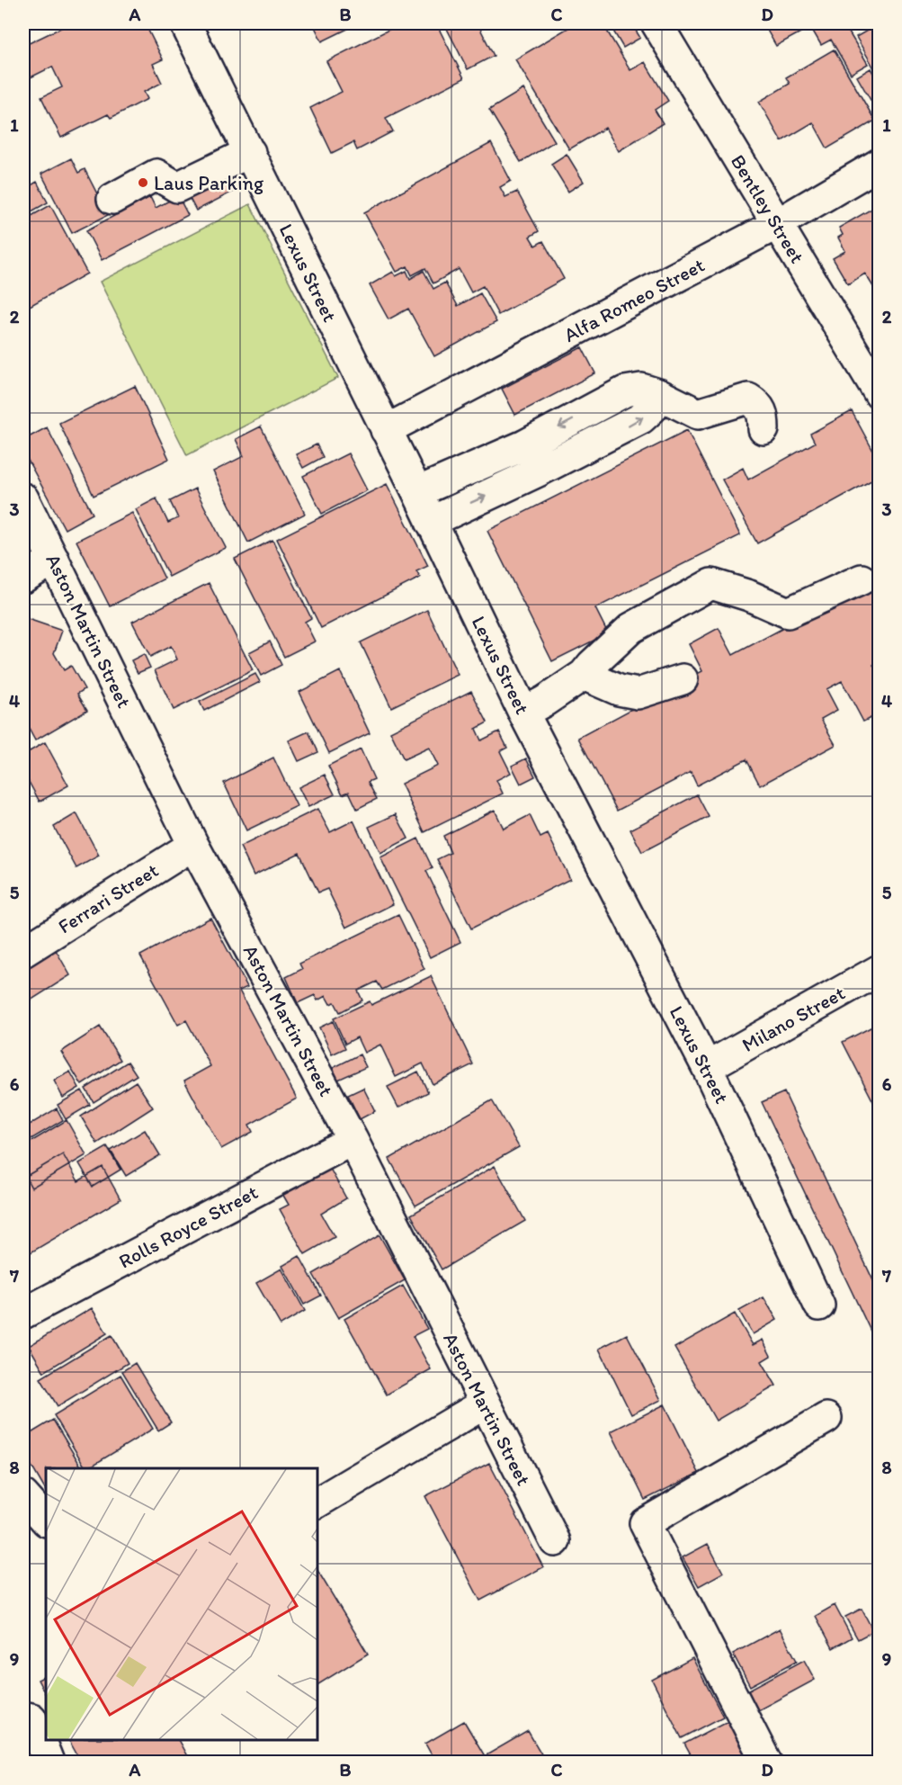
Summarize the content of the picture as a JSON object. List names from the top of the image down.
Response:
{
  "streets": {
    "street": [
      "Bentley Street",
      "Lexus Street",
      "Alfa Romeo Street",
      "Aston Martin Street",
      "Ferrari Street",
      "Milano Street",
      "Rolls Royce Street"
    ]
  },
  "crossings": [
    ["Bentley Street", "Alfa Romeo Street"],
    ["Lexus Street", "Alfa Romeo Street"],
    ["Lexus Street", "Milano Street"],
    ["Aston Martin Street", "Ferrari Street"],
    ["Aston Martin Street", "Rolls Royce Street"]
  ],
  "places": ["Laus Parking"],
  "grid": {
    "columns": [
      "A",
      "B",
      "C",
      "D"
    ],
    "rows": [
      "1",
      "2",
      "3",
      "4",
      "5",
      "6",
      "7",
      "8",
      "9"
    ]
  }
}
